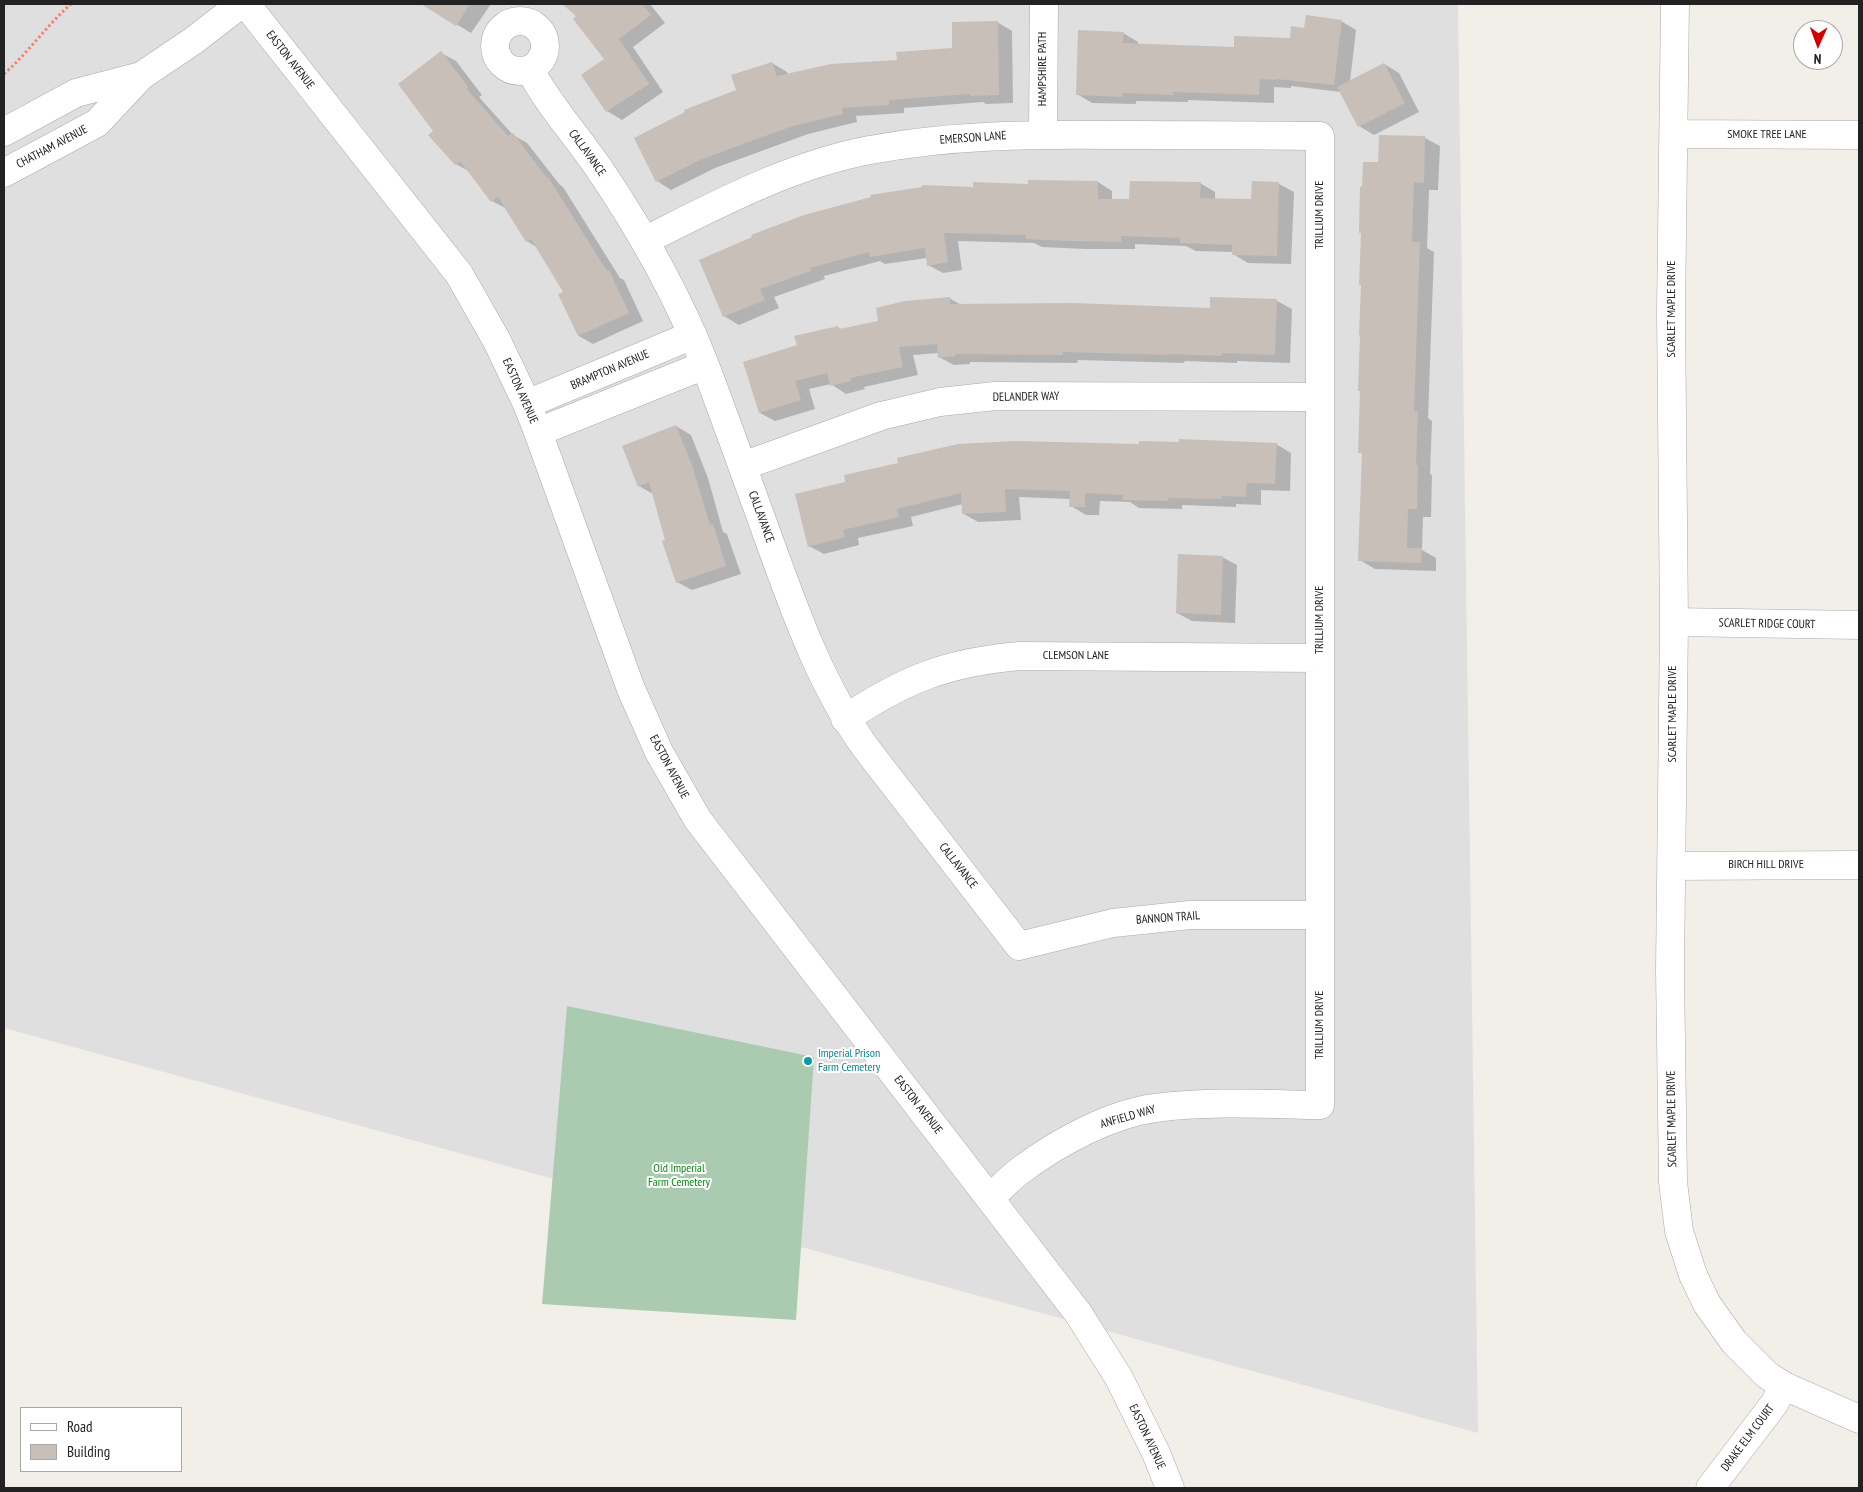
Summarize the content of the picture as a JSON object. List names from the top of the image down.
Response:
{
  "streets": {
    "street": [
      "EASTON AVENUE",
      "HAMPSHIRE PATH",
      "SMOKE TREE LANE",
      "EMERSON LANE",
      "CHATHAM AVENUE",
      "CALLAVANCE",
      "TRILLIUM DRIVE",
      "SCARLET MAPLE DRIVE",
      "BRAMPTON AVENUE",
      "DELANDER WAY",
      "SCARLET RIDGE COURT",
      "CLEMSON LANE",
      "BIRCH HILL DRIVE",
      "BANNON TRAIL",
      "ANFIELD WAY",
      "DRAKE ELM COURT"
    ]
  },
  "crossings": [
    ["EASTON AVENUE", "BRAMPTON AVENUE"],
    ["EASTON AVENUE", "ANFIELD WAY"],
    ["HAMPSHIRE PATH", "EMERSON LANE"],
    ["SMOKE TREE LANE", "SCARLET MAPLE DRIVE"],
    ["EMERSON LANE", "CALLAVANCE"],
    ["EMERSON LANE", "TRILLIUM DRIVE"],
    ["CALLAVANCE", "BRAMPTON AVENUE"],
    ["CALLAVANCE", "DELANDER WAY"],
    ["CALLAVANCE", "CLEMSON LANE"],
    ["CALLAVANCE", "BANNON TRAIL"],
    ["TRILLIUM DRIVE", "DELANDER WAY"],
    ["TRILLIUM DRIVE", "CLEMSON LANE"],
    ["TRILLIUM DRIVE", "BANNON TRAIL"],
    ["TRILLIUM DRIVE", "ANFIELD WAY"],
    ["SCARLET MAPLE DRIVE", "SCARLET RIDGE COURT"],
    ["SCARLET MAPLE DRIVE", "BIRCH HILL DRIVE"],
    ["SCARLET MAPLE DRIVE", "DRAKE ELM COURT"]
  ],
  "parks": ["Old Imperial Farm Cemetery"],
  "places": ["Imperial Prison Farm Cemetery"],
  "legend": ["Road", "Building"],
  "north": "bottom"
}
